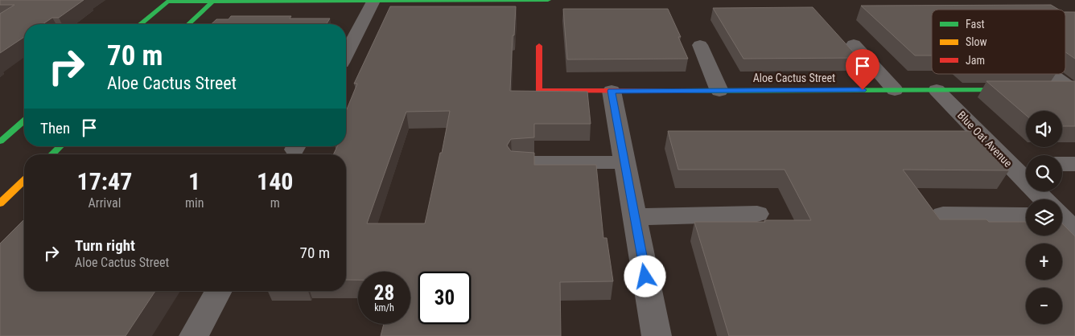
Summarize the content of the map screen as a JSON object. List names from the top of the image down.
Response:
{
  "streets": {
    "street": ["Aloe Cactus Street", "Blue Oat Avenue"]
  },
  "crossings": [
    ["Aloe Cactus Street", "Blue Oat Avenue"]
  ],
  "legend": ["Fast", "Slow", "Jam"],
  "page": {
    "turn": ["70 m", "Aloe Cactus Street"],
    "then": "Then",
    "map_buttons": ["+", "−"],
    "eta": [
      "17:47",
      "Arrival",
      "1",
      "min",
      "140",
      "m"
    ],
    "list": [
      {
        "name": "Turn right",
        "note": "Aloe Cactus Street",
        "value": "70 m"
      }
    ],
    "speed": "28 km/h",
    "limit": "30"
  }
}
